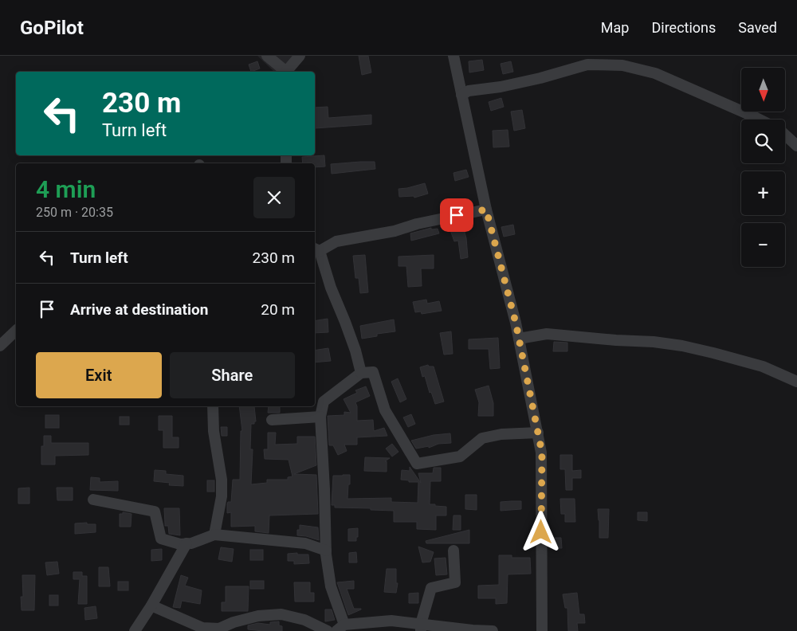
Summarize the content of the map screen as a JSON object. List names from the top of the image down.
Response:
{
  "north": "bottom",
  "page": {
    "header": "GoPilot",
    "nav": ["Map", "Directions", "Saved"],
    "map_buttons": ["+", "−"],
    "turn": ["230 m", "Turn left"],
    "heading": ["4 min", "250 m · 20:35"],
    "list": [
      {
        "name": "Turn left",
        "value": "230 m"
      },
      {
        "name": "Arrive at destination",
        "value": "20 m"
      }
    ],
    "buttons": ["Exit", "Share"]
  }
}
